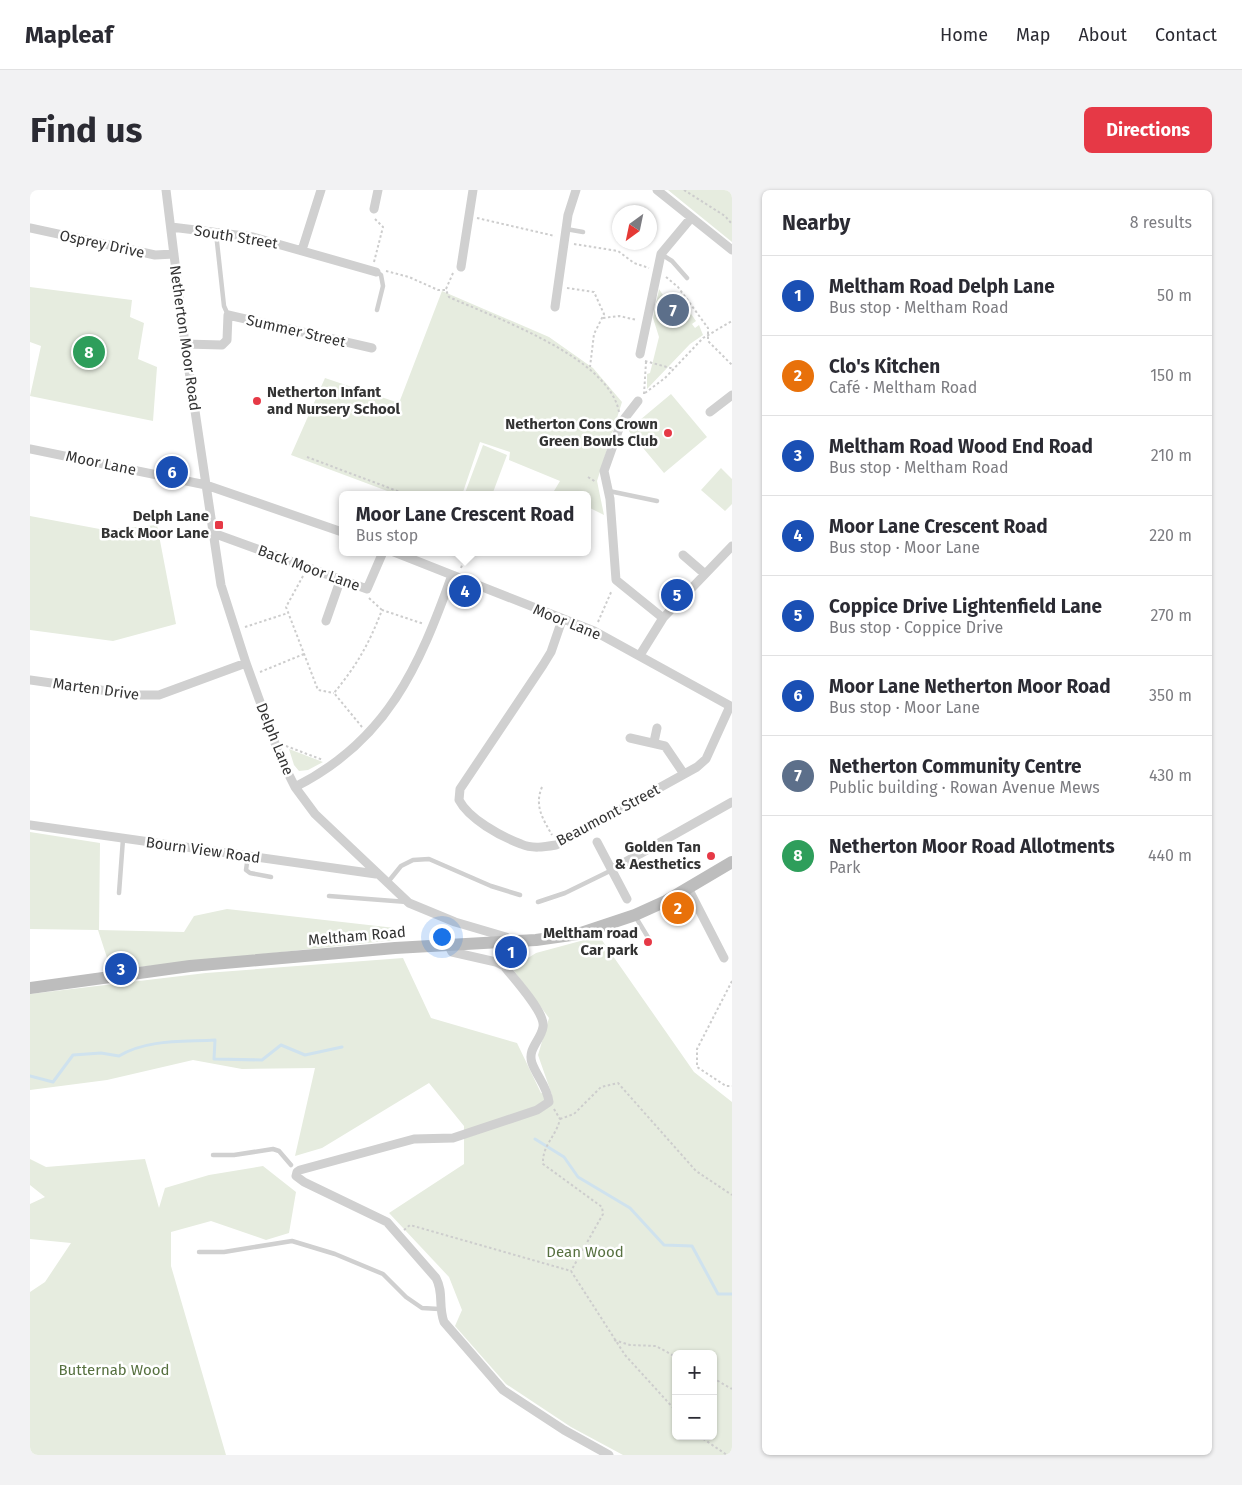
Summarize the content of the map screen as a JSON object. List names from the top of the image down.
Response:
{
  "streets": {
    "main road": ["Meltham Road"],
    "street": [
      "South Street",
      "Osprey Drive",
      "Summer Street",
      "Netherton Moor Road",
      "Moor Lane",
      "Back Moor Lane",
      "Marten Drive",
      "Delph Lane",
      "Beaumont Street",
      "Bourn View Road"
    ]
  },
  "crossings": [
    ["South Street", "Netherton Moor Road"],
    ["Osprey Drive", "Netherton Moor Road"],
    ["Summer Street", "Netherton Moor Road"],
    ["Netherton Moor Road", "Moor Lane"],
    ["Netherton Moor Road", "Delph Lane"],
    ["Moor Lane", "Delph Lane"],
    ["Moor Lane", "Beaumont Street"],
    ["Back Moor Lane", "Delph Lane"],
    ["Marten Drive", "Delph Lane"],
    ["Delph Lane", "Bourn View Road"],
    ["Delph Lane", "Meltham Road"]
  ],
  "parks": ["Dean Wood", "Butternab Wood"],
  "places": {
    "other": [
      "Netherton Infant and Nursery School",
      "Netherton Cons Crown Green Bowls Club",
      "Golden Tan & Aesthetics",
      "Meltham road Car park"
    ],
    "transit": ["Delph Lane Back Moor Lane"]
  },
  "north": "bottom left",
  "page": {
    "header": "Mapleaf",
    "nav": [
      "Home",
      "Map",
      "About",
      "Contact"
    ],
    "buttons": "Directions",
    "title": "Find us",
    "heading": ["Nearby", "8 results"],
    "list": [
      {
        "mark": "1",
        "name": "Meltham Road Delph Lane",
        "note": "Bus stop · Meltham Road",
        "value": "50 m"
      },
      {
        "mark": "2",
        "name": "Clo's Kitchen",
        "note": "Café · Meltham Road",
        "value": "150 m"
      },
      {
        "mark": "3",
        "name": "Meltham Road Wood End Road",
        "note": "Bus stop · Meltham Road",
        "value": "210 m"
      },
      {
        "mark": "4",
        "name": "Moor Lane Crescent Road",
        "note": "Bus stop · Moor Lane",
        "value": "220 m"
      },
      {
        "mark": "5",
        "name": "Coppice Drive Lightenfield Lane",
        "note": "Bus stop · Coppice Drive",
        "value": "270 m"
      },
      {
        "mark": "6",
        "name": "Moor Lane Netherton Moor Road",
        "note": "Bus stop · Moor Lane",
        "value": "350 m"
      },
      {
        "mark": "7",
        "name": "Netherton Community Centre",
        "note": "Public building · Rowan Avenue Mews",
        "value": "430 m"
      },
      {
        "mark": "8",
        "name": "Netherton Moor Road Allotments",
        "note": "Park",
        "value": "440 m"
      }
    ],
    "pins": [
      "7",
      "8",
      "6",
      "4",
      "5",
      "2",
      "1",
      "3"
    ],
    "popup": ["Moor Lane Crescent Road", "Bus stop"],
    "map_buttons": ["+", "−"]
  }
}
